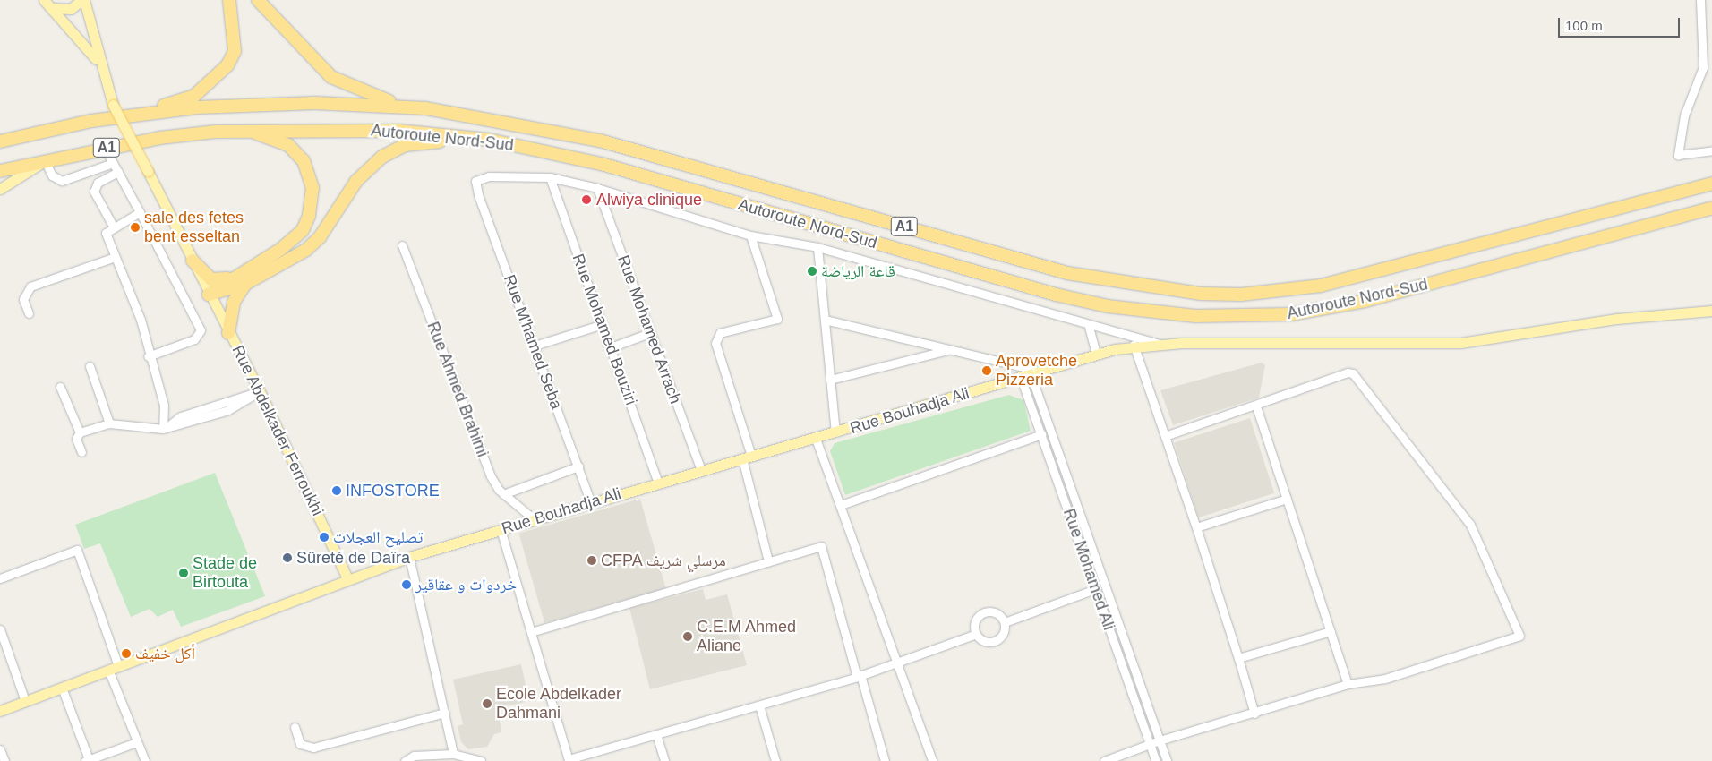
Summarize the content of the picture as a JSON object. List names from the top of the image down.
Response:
{
  "streets": {
    "highway": ["Autoroute Nord-Sud", "A1"],
    "main road": ["Rue Bouhadja Ali", "Rue Abdelkader Ferroukhi"],
    "street": [
      "Rue Mohamed Bouziri",
      "Rue Mohamed Arrach",
      "Rue M'hamed Seba",
      "Rue Ahmed Brahimi",
      "Rue Mohamed Ali"
    ]
  },
  "crossings": [
    ["Rue Mohamed Bouziri", "Rue M'hamed Seba"],
    ["Rue Mohamed Bouziri", "Rue Bouhadja Ali"],
    ["Rue Mohamed Arrach", "Rue Bouhadja Ali"],
    ["Rue M'hamed Seba", "Rue Bouhadja Ali"],
    ["Rue Ahmed Brahimi", "Rue Bouhadja Ali"],
    ["Rue Bouhadja Ali", "Rue Abdelkader Ferroukhi"],
    ["Rue Bouhadja Ali", "Rue Mohamed Ali"]
  ],
  "places": [
    "Alwiya clinique",
    "sale des fetes bent esseltan",
    "قاعة الرياضة",
    "Aprovetche Pizzeria",
    "INFOSTORE",
    "تصليح العجلات",
    "Sûreté de Daïra",
    "CFPA مرسلي شريف",
    "Stade de Birtouta",
    "خردوات و عقاقير",
    "C.E.M Ahmed Aliane",
    "أكل خفيف",
    "Ecole Abdelkader Dahmani"
  ],
  "scale_bar": "100 m"
}
